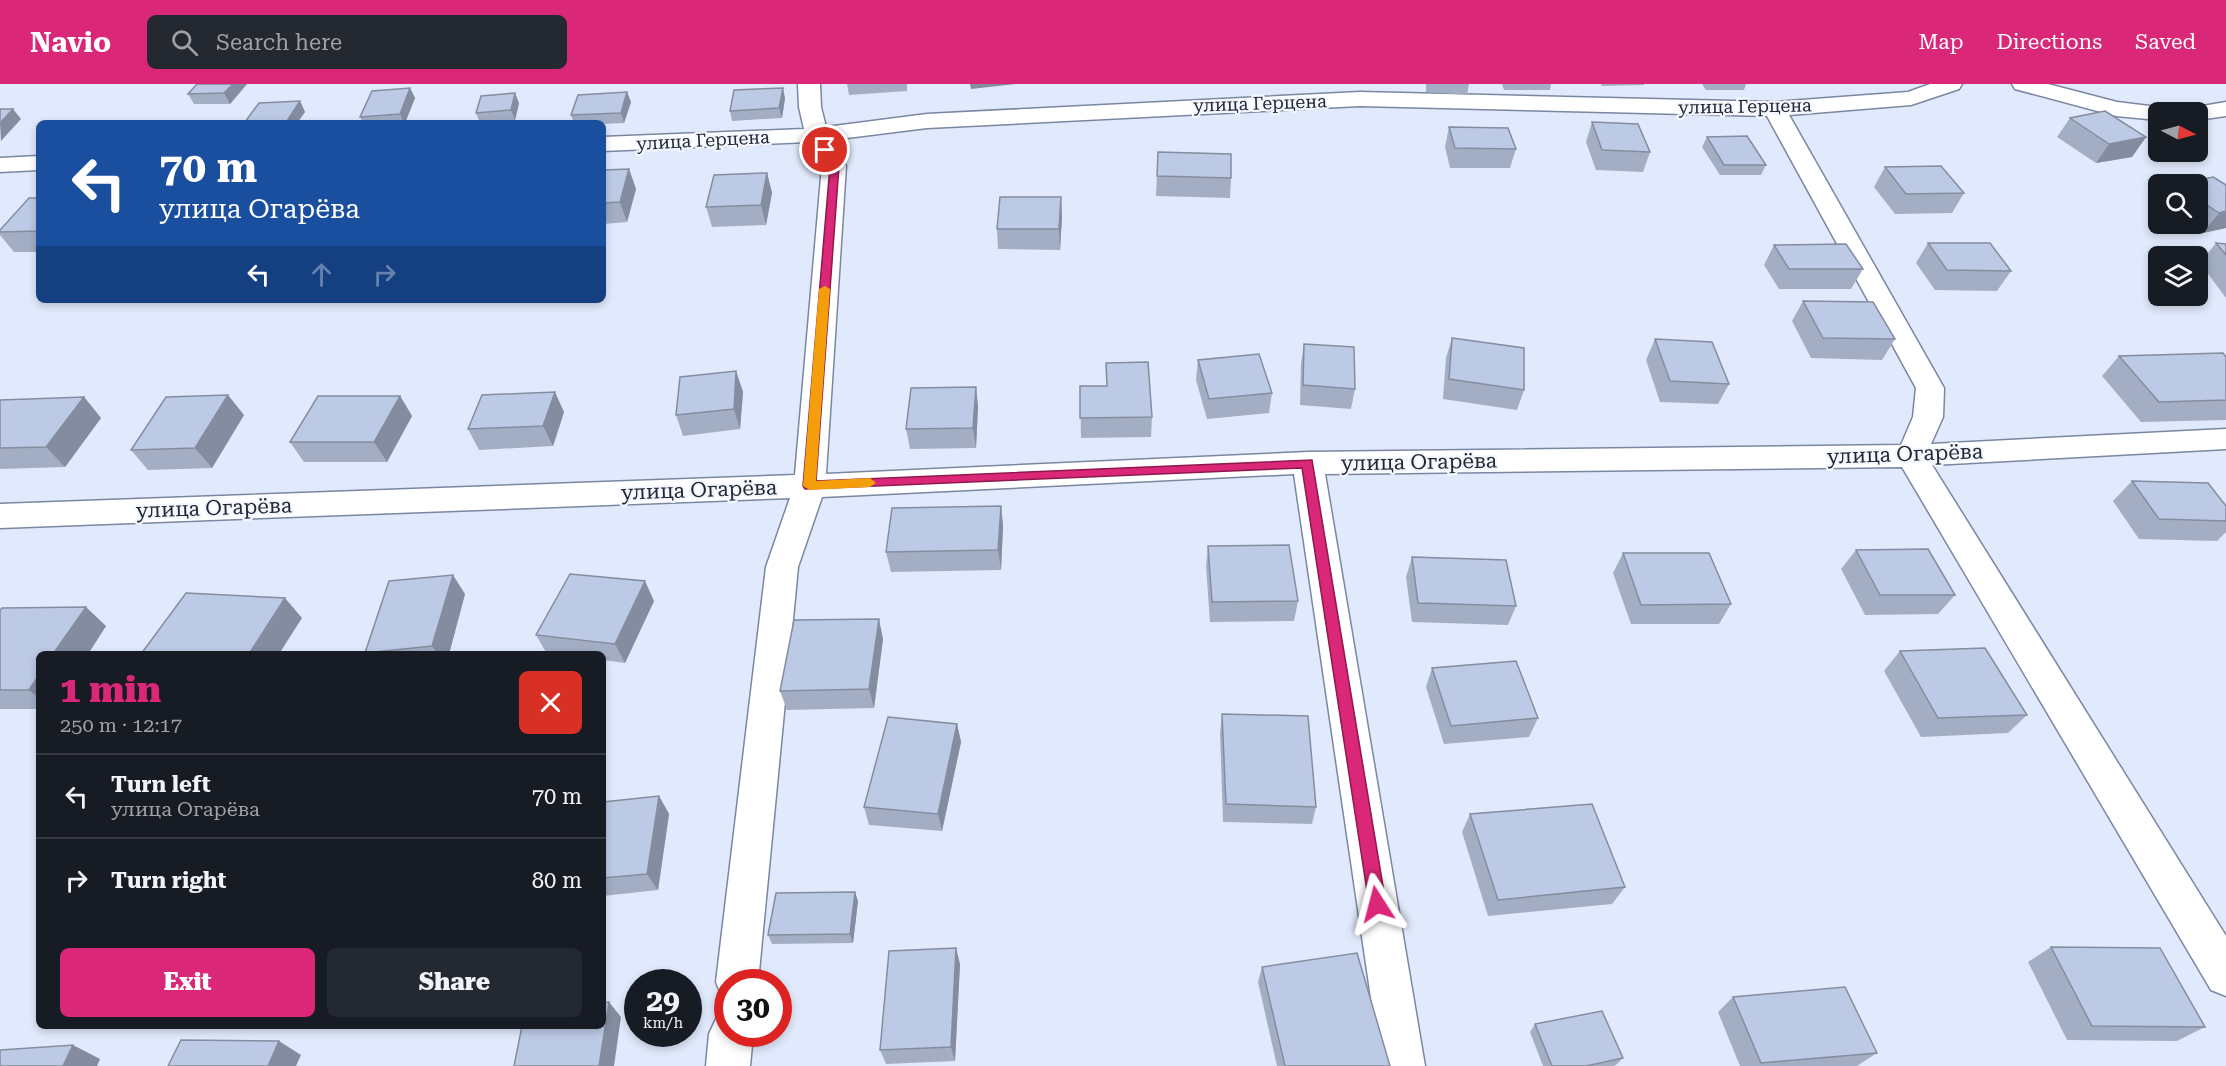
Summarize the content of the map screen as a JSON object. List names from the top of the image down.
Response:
{
  "streets": {
    "street": ["улица Герцена", "улица Огарёва"]
  },
  "north": "right",
  "page": {
    "header": "Navio",
    "search": "Search here",
    "nav": ["Map", "Directions", "Saved"],
    "turn": ["70 m", "улица Огарёва"],
    "heading": ["1 min", "250 m · 12:17"],
    "list": [
      {
        "name": "Turn left",
        "note": "улица Огарёва",
        "value": "70 m"
      },
      {
        "name": "Turn right",
        "value": "80 m"
      }
    ],
    "buttons": ["Exit", "Share"],
    "speed": "29 km/h",
    "limit": "30"
  }
}
